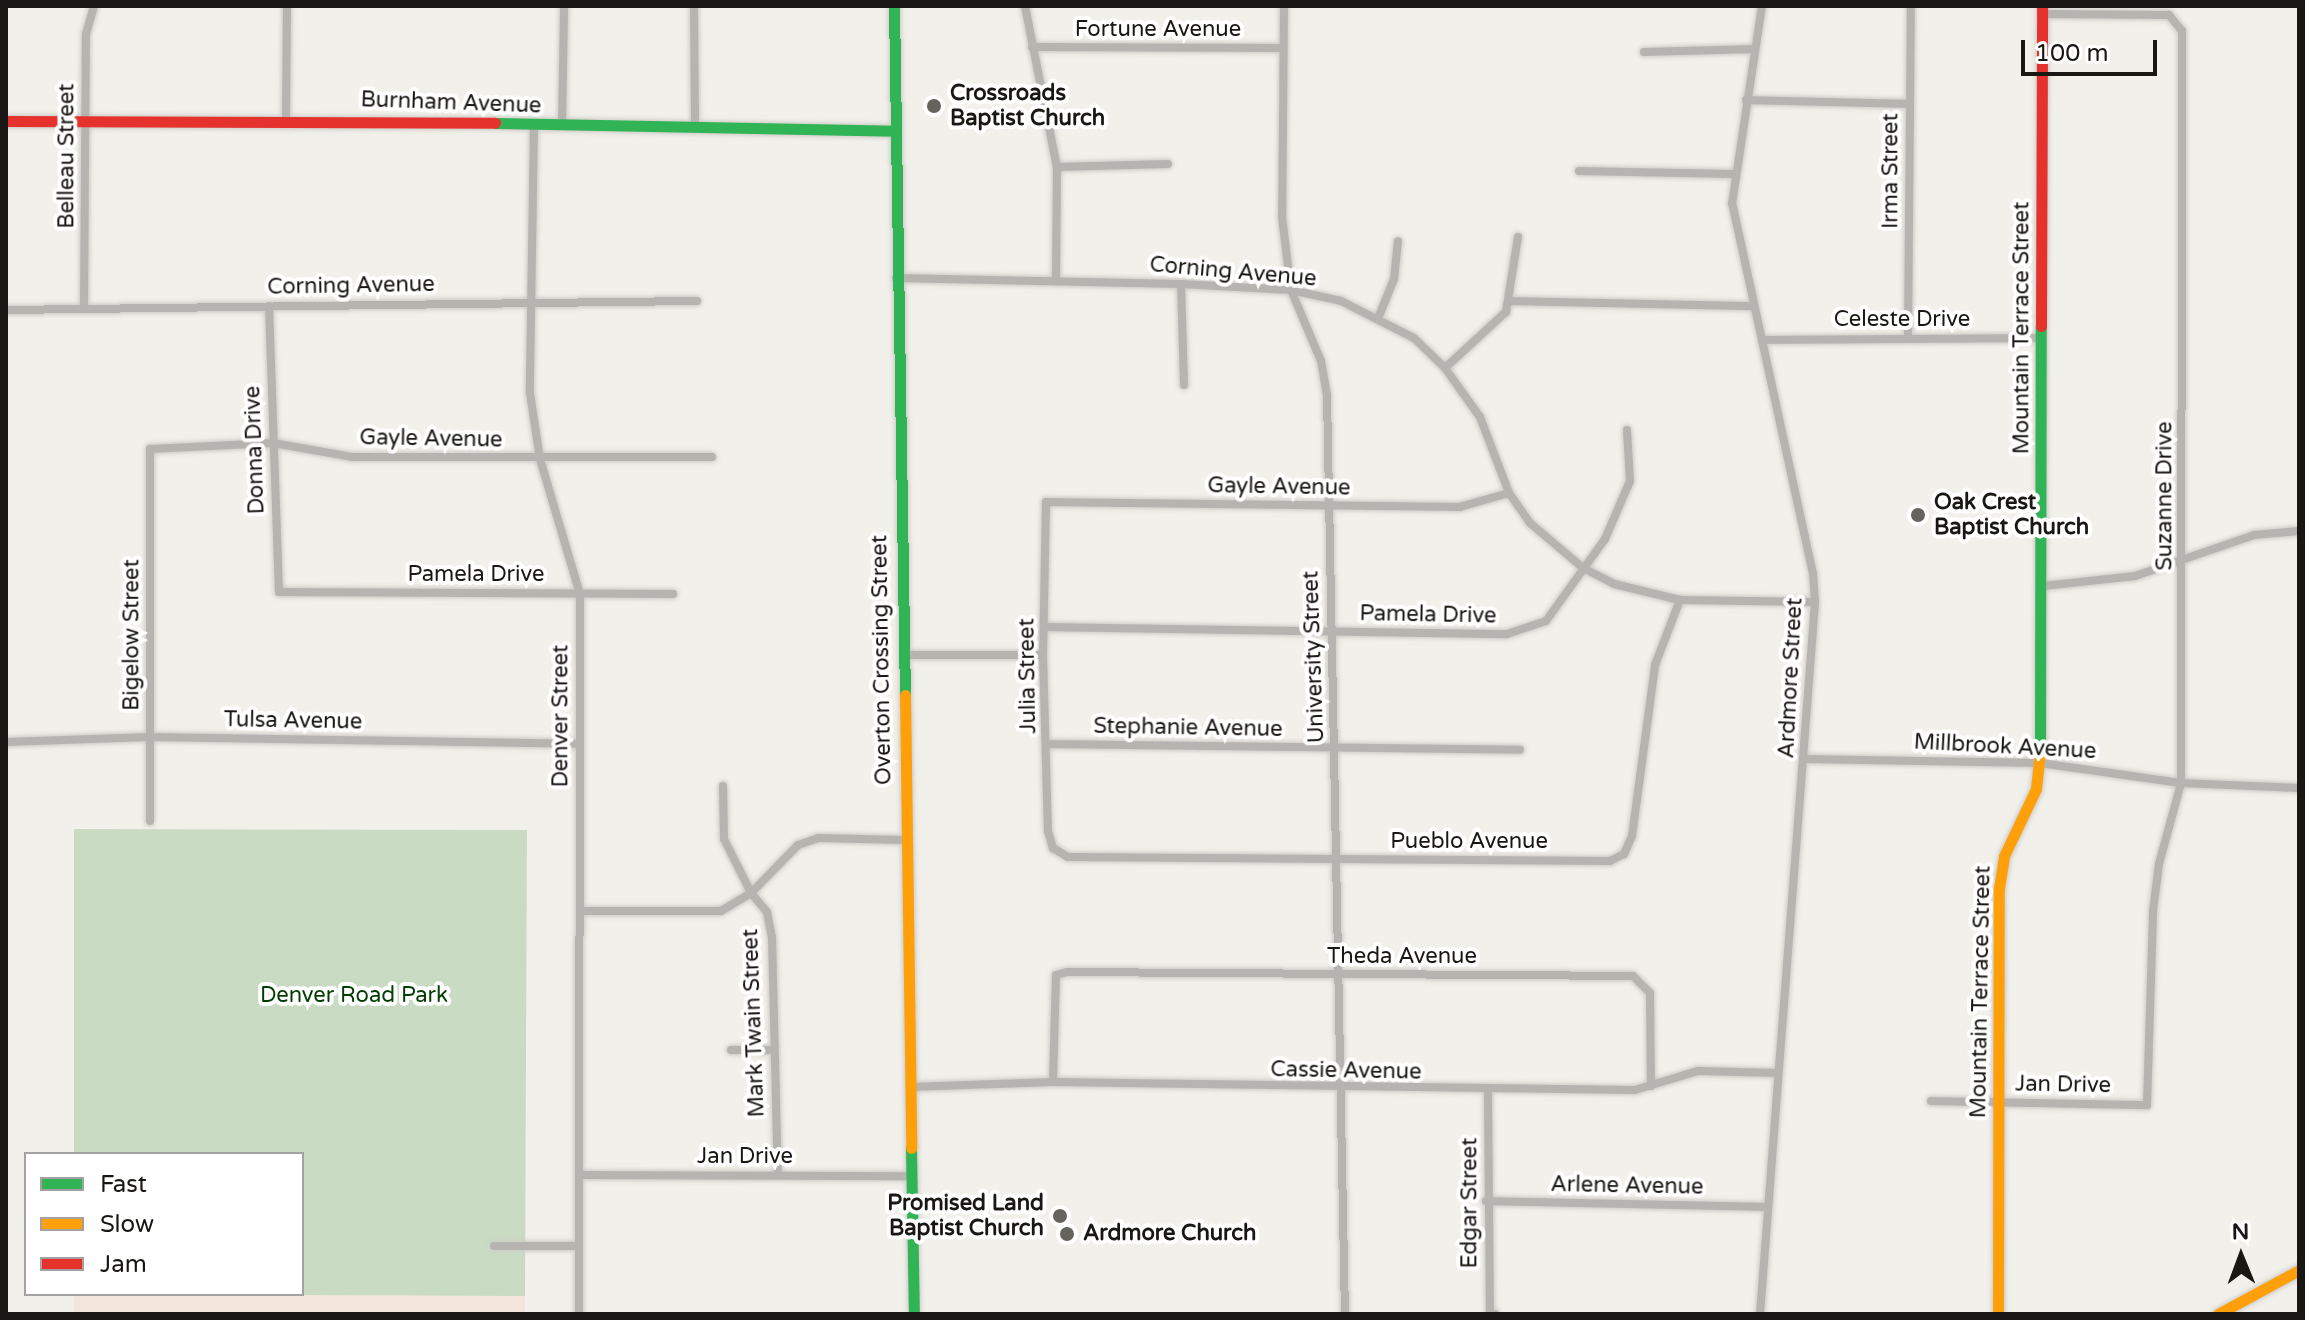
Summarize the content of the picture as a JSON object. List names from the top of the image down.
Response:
{
  "streets": {
    "street": [
      "Fortune Avenue",
      "Burnham Avenue",
      "Belleau Street",
      "Irma Street",
      "Corning Avenue",
      "Celeste Drive",
      "Mountain Terrace Street",
      "Gayle Avenue",
      "Donna Drive",
      "Suzanne Drive",
      "Pamela Drive",
      "Bigelow Street",
      "University Street",
      "Overton Crossing Street",
      "Julia Street",
      "Ardmore Street",
      "Denver Street",
      "Tulsa Avenue",
      "Stephanie Avenue",
      "Millbrook Avenue",
      "Pueblo Avenue",
      "Theda Avenue",
      "Mark Twain Street",
      "Cassie Avenue",
      "Jan Drive",
      "Arlene Avenue",
      "Edgar Street"
    ]
  },
  "crossings": [
    ["Fortune Avenue", "University Street"],
    ["Burnham Avenue", "Belleau Street"],
    ["Burnham Avenue", "Overton Crossing Street"],
    ["Burnham Avenue", "Denver Street"],
    ["Belleau Street", "Corning Avenue"],
    ["Irma Street", "Celeste Drive"],
    ["Corning Avenue", "Gayle Avenue"],
    ["Corning Avenue", "Donna Drive"],
    ["Corning Avenue", "Pamela Drive"],
    ["Corning Avenue", "University Street"],
    ["Corning Avenue", "Overton Crossing Street"],
    ["Corning Avenue", "Ardmore Street"],
    ["Corning Avenue", "Denver Street"],
    ["Corning Avenue", "Pueblo Avenue"],
    ["Celeste Drive", "Mountain Terrace Street"],
    ["Celeste Drive", "Ardmore Street"],
    ["Mountain Terrace Street", "Suzanne Drive"],
    ["Mountain Terrace Street", "Millbrook Avenue"],
    ["Mountain Terrace Street", "Jan Drive"],
    ["Gayle Avenue", "Donna Drive"],
    ["Gayle Avenue", "Bigelow Street"],
    ["Gayle Avenue", "University Street"],
    ["Gayle Avenue", "Julia Street"],
    ["Gayle Avenue", "Denver Street"],
    ["Donna Drive", "Pamela Drive"],
    ["Suzanne Drive", "Millbrook Avenue"],
    ["Suzanne Drive", "Jan Drive"],
    ["Pamela Drive", "University Street"],
    ["Pamela Drive", "Julia Street"],
    ["Pamela Drive", "Denver Street"],
    ["Bigelow Street", "Tulsa Avenue"],
    ["University Street", "Stephanie Avenue"],
    ["University Street", "Pueblo Avenue"],
    ["University Street", "Theda Avenue"],
    ["University Street", "Cassie Avenue"],
    ["Overton Crossing Street", "Cassie Avenue"],
    ["Overton Crossing Street", "Jan Drive"],
    ["Julia Street", "Stephanie Avenue"],
    ["Julia Street", "Pueblo Avenue"],
    ["Ardmore Street", "Millbrook Avenue"],
    ["Ardmore Street", "Cassie Avenue"],
    ["Ardmore Street", "Arlene Avenue"],
    ["Denver Street", "Tulsa Avenue"],
    ["Denver Street", "Jan Drive"],
    ["Theda Avenue", "Cassie Avenue"],
    ["Mark Twain Street", "Jan Drive"],
    ["Cassie Avenue", "Edgar Street"],
    ["Arlene Avenue", "Edgar Street"]
  ],
  "parks": ["Denver Road Park"],
  "places": [
    "Crossroads Baptist Church",
    "Oak Crest Baptist Church",
    "Promised Land Baptist Church",
    "Ardmore Church"
  ],
  "legend": ["Fast", "Slow", "Jam"],
  "scale_bar": "100 m",
  "north": "top"
}
